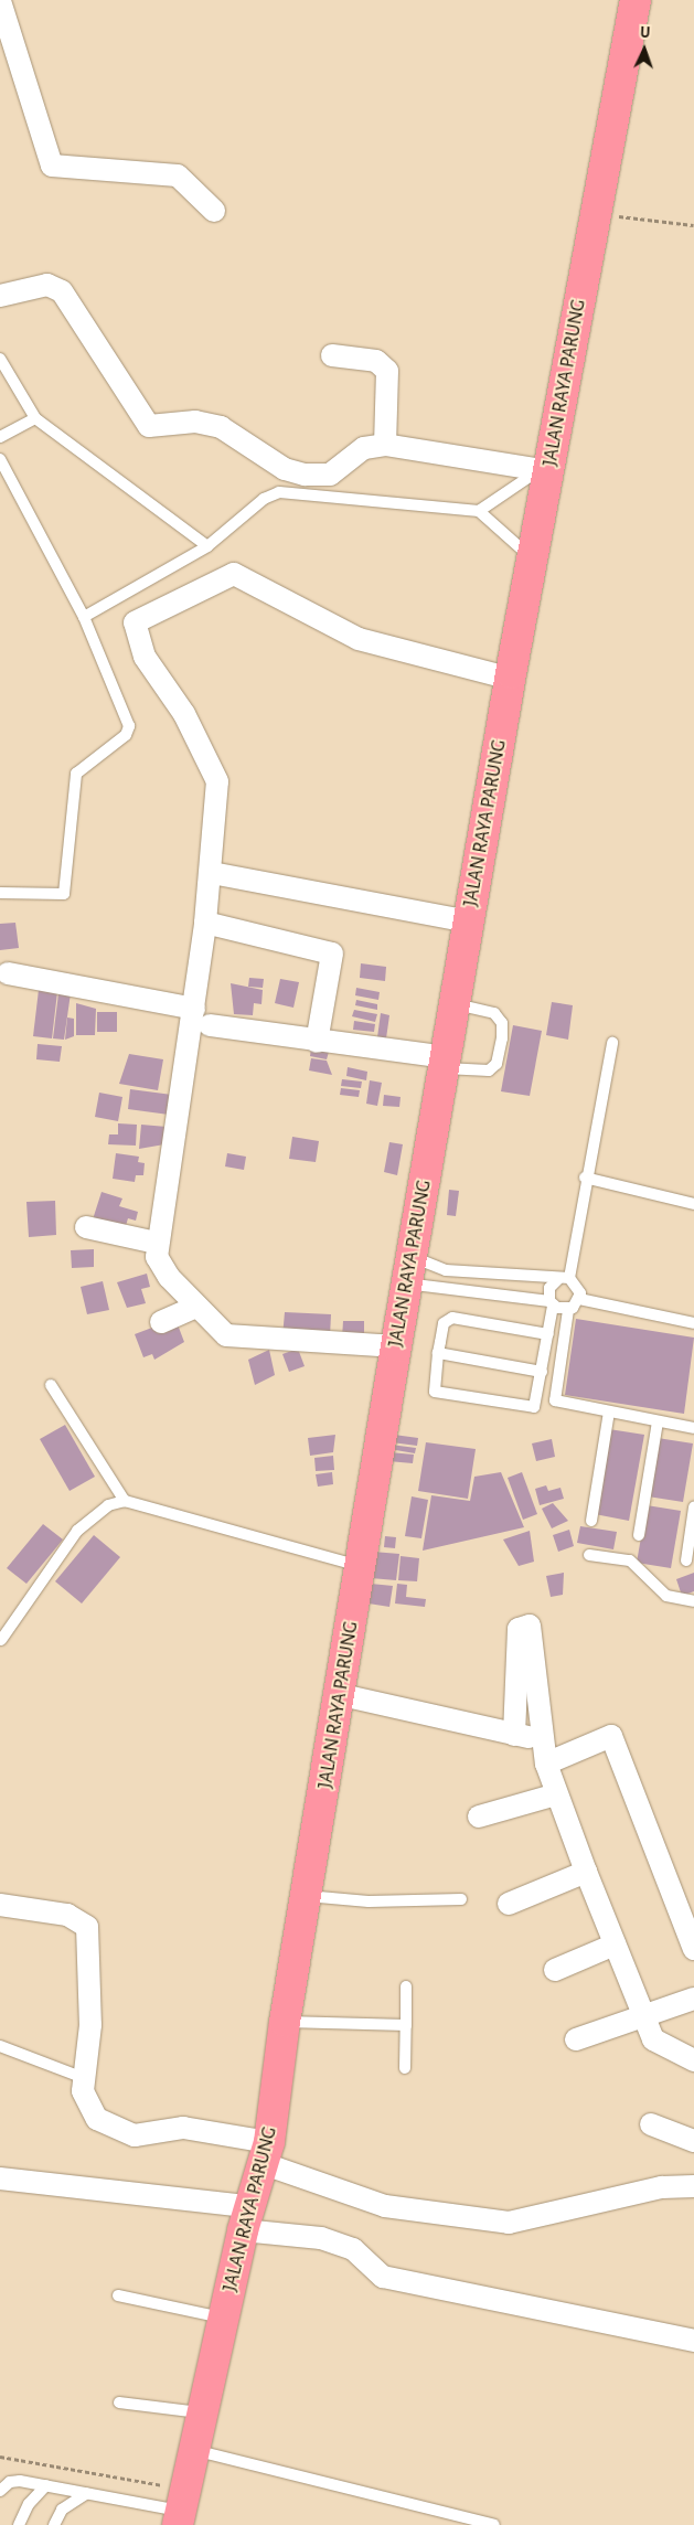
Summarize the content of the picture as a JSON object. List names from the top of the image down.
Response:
{
  "streets": {
    "highway": ["JALAN RAYA PARUNG"]
  },
  "north": "top"
}
